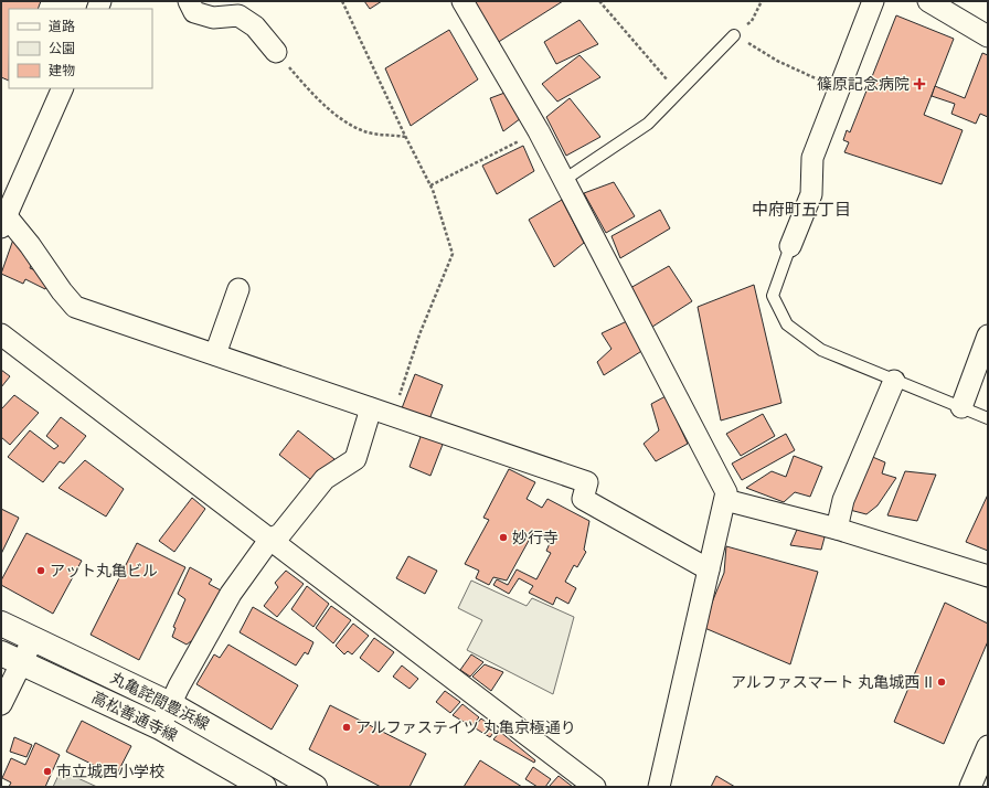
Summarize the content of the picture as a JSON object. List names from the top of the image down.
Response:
{
  "streets": {
    "main road": ["丸亀詫間豊浜線", "高松善通寺線"]
  },
  "districts": ["中府町五丁目"],
  "places": {
    "health": ["篠原記念病院"],
    "other": [
      "妙行寺",
      "アット丸亀ビル",
      "アルファスマート 丸亀城西 II",
      "アルファステイツ 丸亀京極通り",
      "市立城西小学校"
    ]
  },
  "legend": ["道路", "公園", "建物"]
}
